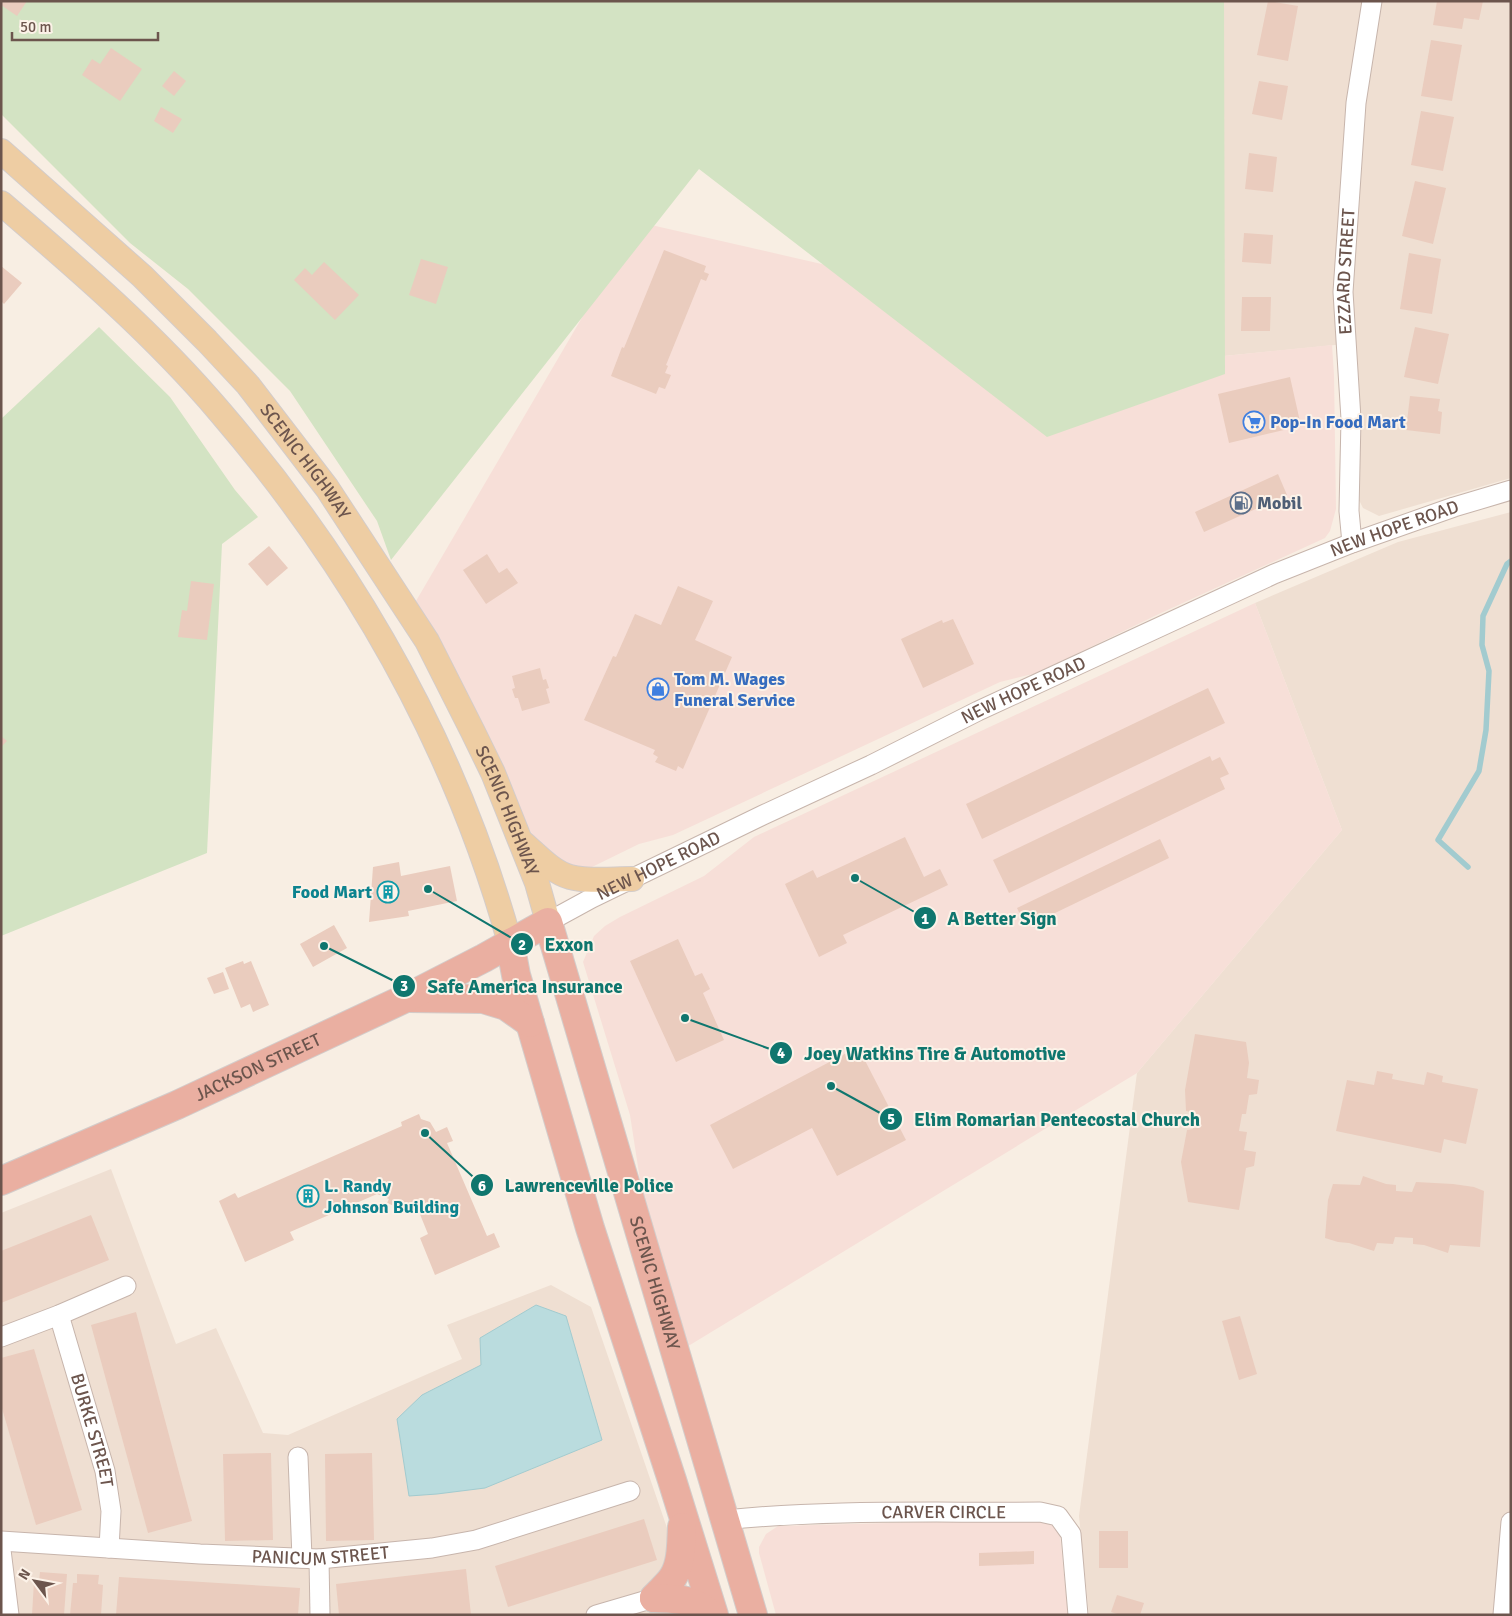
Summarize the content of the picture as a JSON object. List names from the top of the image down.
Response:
{
  "streets": {
    "highway": ["SCENIC HIGHWAY", "JACKSON STREET"],
    "street": [
      "EZZARD STREET",
      "NEW HOPE ROAD",
      "BURKE STREET",
      "CARVER CIRCLE",
      "PANICUM STREET"
    ]
  },
  "crossings": [
    ["EZZARD STREET", "NEW HOPE ROAD"],
    ["SCENIC HIGHWAY", "NEW HOPE ROAD"],
    ["SCENIC HIGHWAY", "JACKSON STREET"],
    ["SCENIC HIGHWAY", "CARVER CIRCLE"],
    ["NEW HOPE ROAD", "JACKSON STREET"],
    ["BURKE STREET", "PANICUM STREET"]
  ],
  "places": {
    "supermarket": ["Pop-In Food Mart"],
    "fuel station": ["Mobil"],
    "shop": ["Tom M. Wages Funeral Service"],
    "other": [
      "A Better Sign",
      "Exxon",
      "Safe America Insurance",
      "Joey Watkins Tire & Automotive",
      "Elim Romarian Pentecostal Church",
      "Lawrenceville Police"
    ],
    "building": ["Food Mart", "L. Randy Johnson Building"]
  },
  "scale_bar": "50 m",
  "north": "top left"
}
